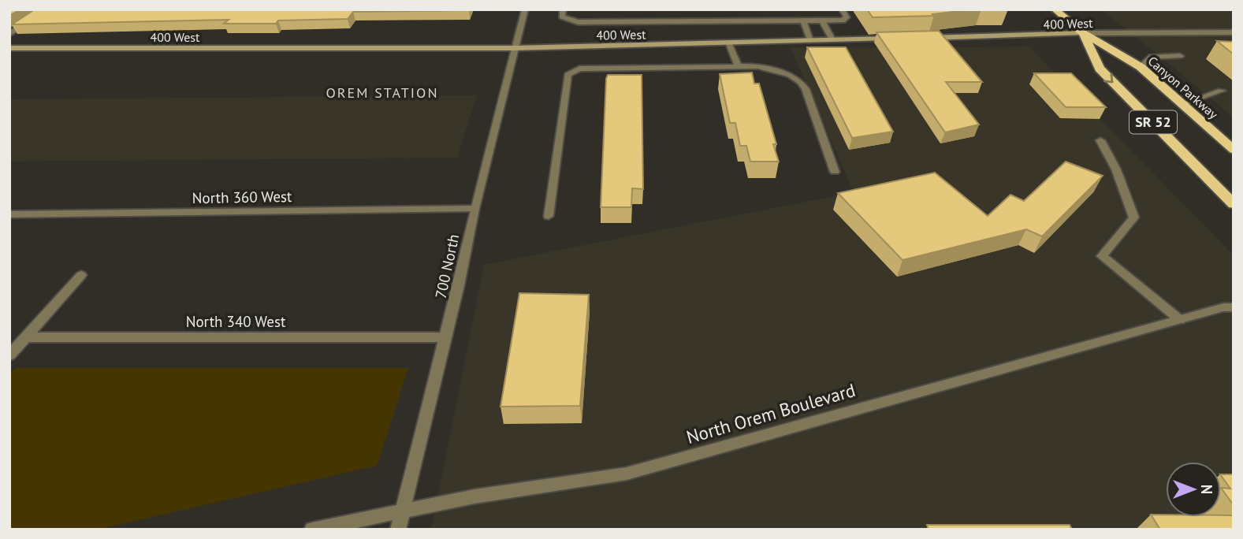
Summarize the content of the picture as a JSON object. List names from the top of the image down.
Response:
{
  "streets": {
    "highway": ["Canyon Parkway", "SR 52"],
    "main road": ["400 West"],
    "street": [
      "North 360 West",
      "700 North",
      "North 340 West",
      "North Orem Boulevard"
    ]
  },
  "crossings": [
    ["400 West", "Canyon Parkway"],
    ["400 West", "700 North"],
    ["North 360 West", "700 North"],
    ["700 North", "North 340 West"],
    ["700 North", "North Orem Boulevard"]
  ],
  "districts": ["OREM STATION"],
  "north": "right"
}
